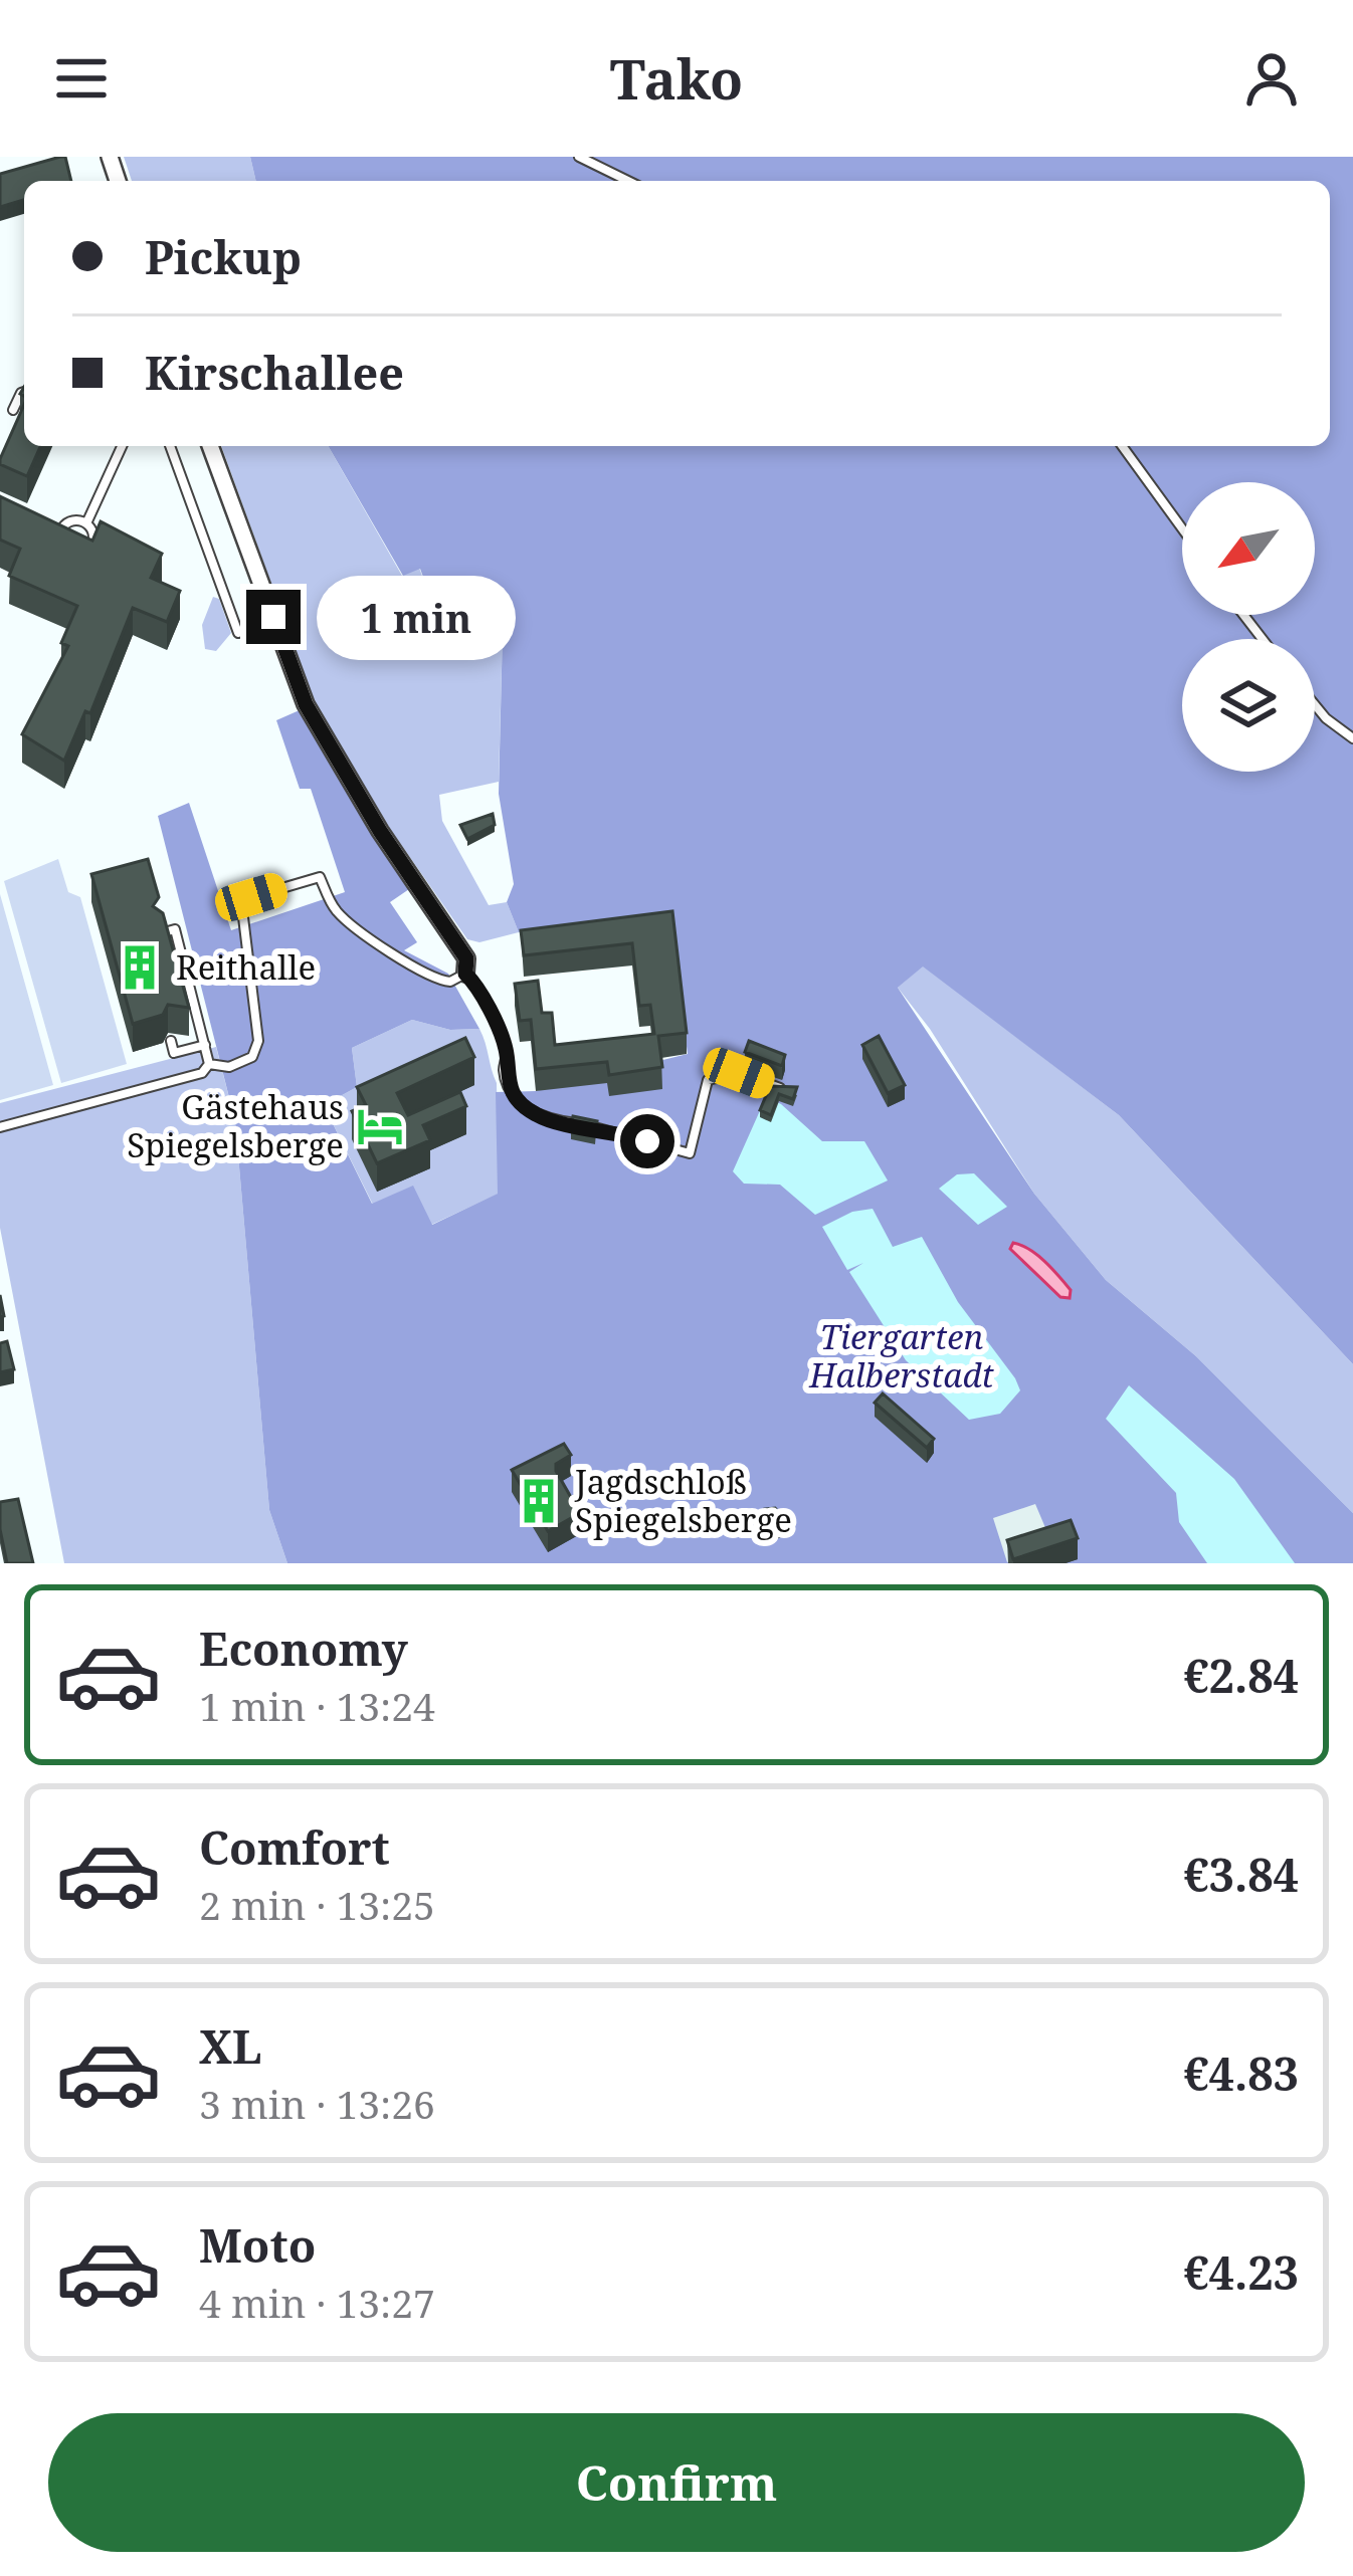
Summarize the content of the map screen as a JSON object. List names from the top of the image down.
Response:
{
  "parks": ["Tiergarten Halberstadt"],
  "places": {
    "building": ["Reithalle", "Jagdschloß Spiegelsberge"],
    "hotel": ["Gästehaus Spiegelsberge"]
  },
  "north": "bottom left",
  "page": {
    "header": "Tako",
    "banner": ["Pickup", "Kirschallee"],
    "bubble": "1 min",
    "list": [
      {
        "name": "Economy",
        "note": "1 min · 13:24",
        "value": "€2.84"
      },
      {
        "name": "Comfort",
        "note": "2 min · 13:25",
        "value": "€3.84"
      },
      {
        "name": "XL",
        "note": "3 min · 13:26",
        "value": "€4.83"
      },
      {
        "name": "Moto",
        "note": "4 min · 13:27",
        "value": "€4.23"
      }
    ],
    "buttons": "Confirm"
  }
}
